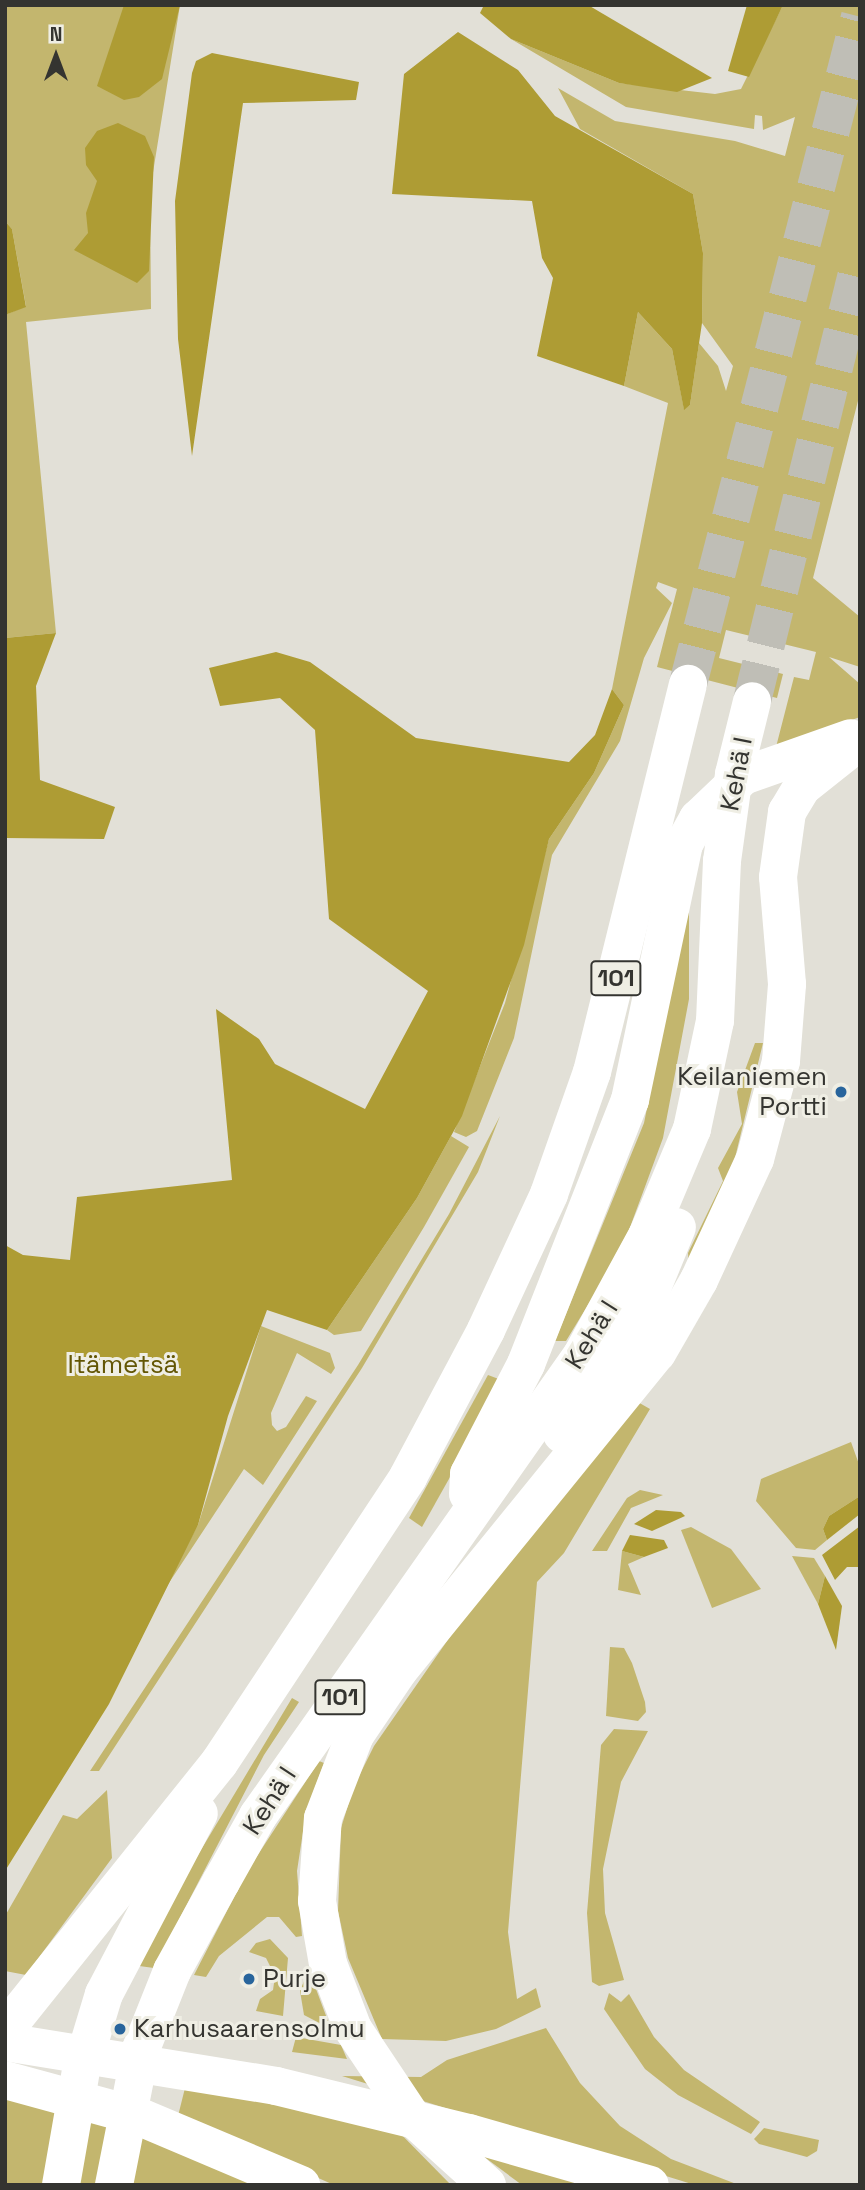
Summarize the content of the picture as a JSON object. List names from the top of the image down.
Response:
{
  "streets": {
    "highway": ["Kehä I", "101"]
  },
  "parks": ["Itämetsä"],
  "places": ["Keilaniemen Portti", "Purje", "Karhusaarensolmu"],
  "north": "top"
}
